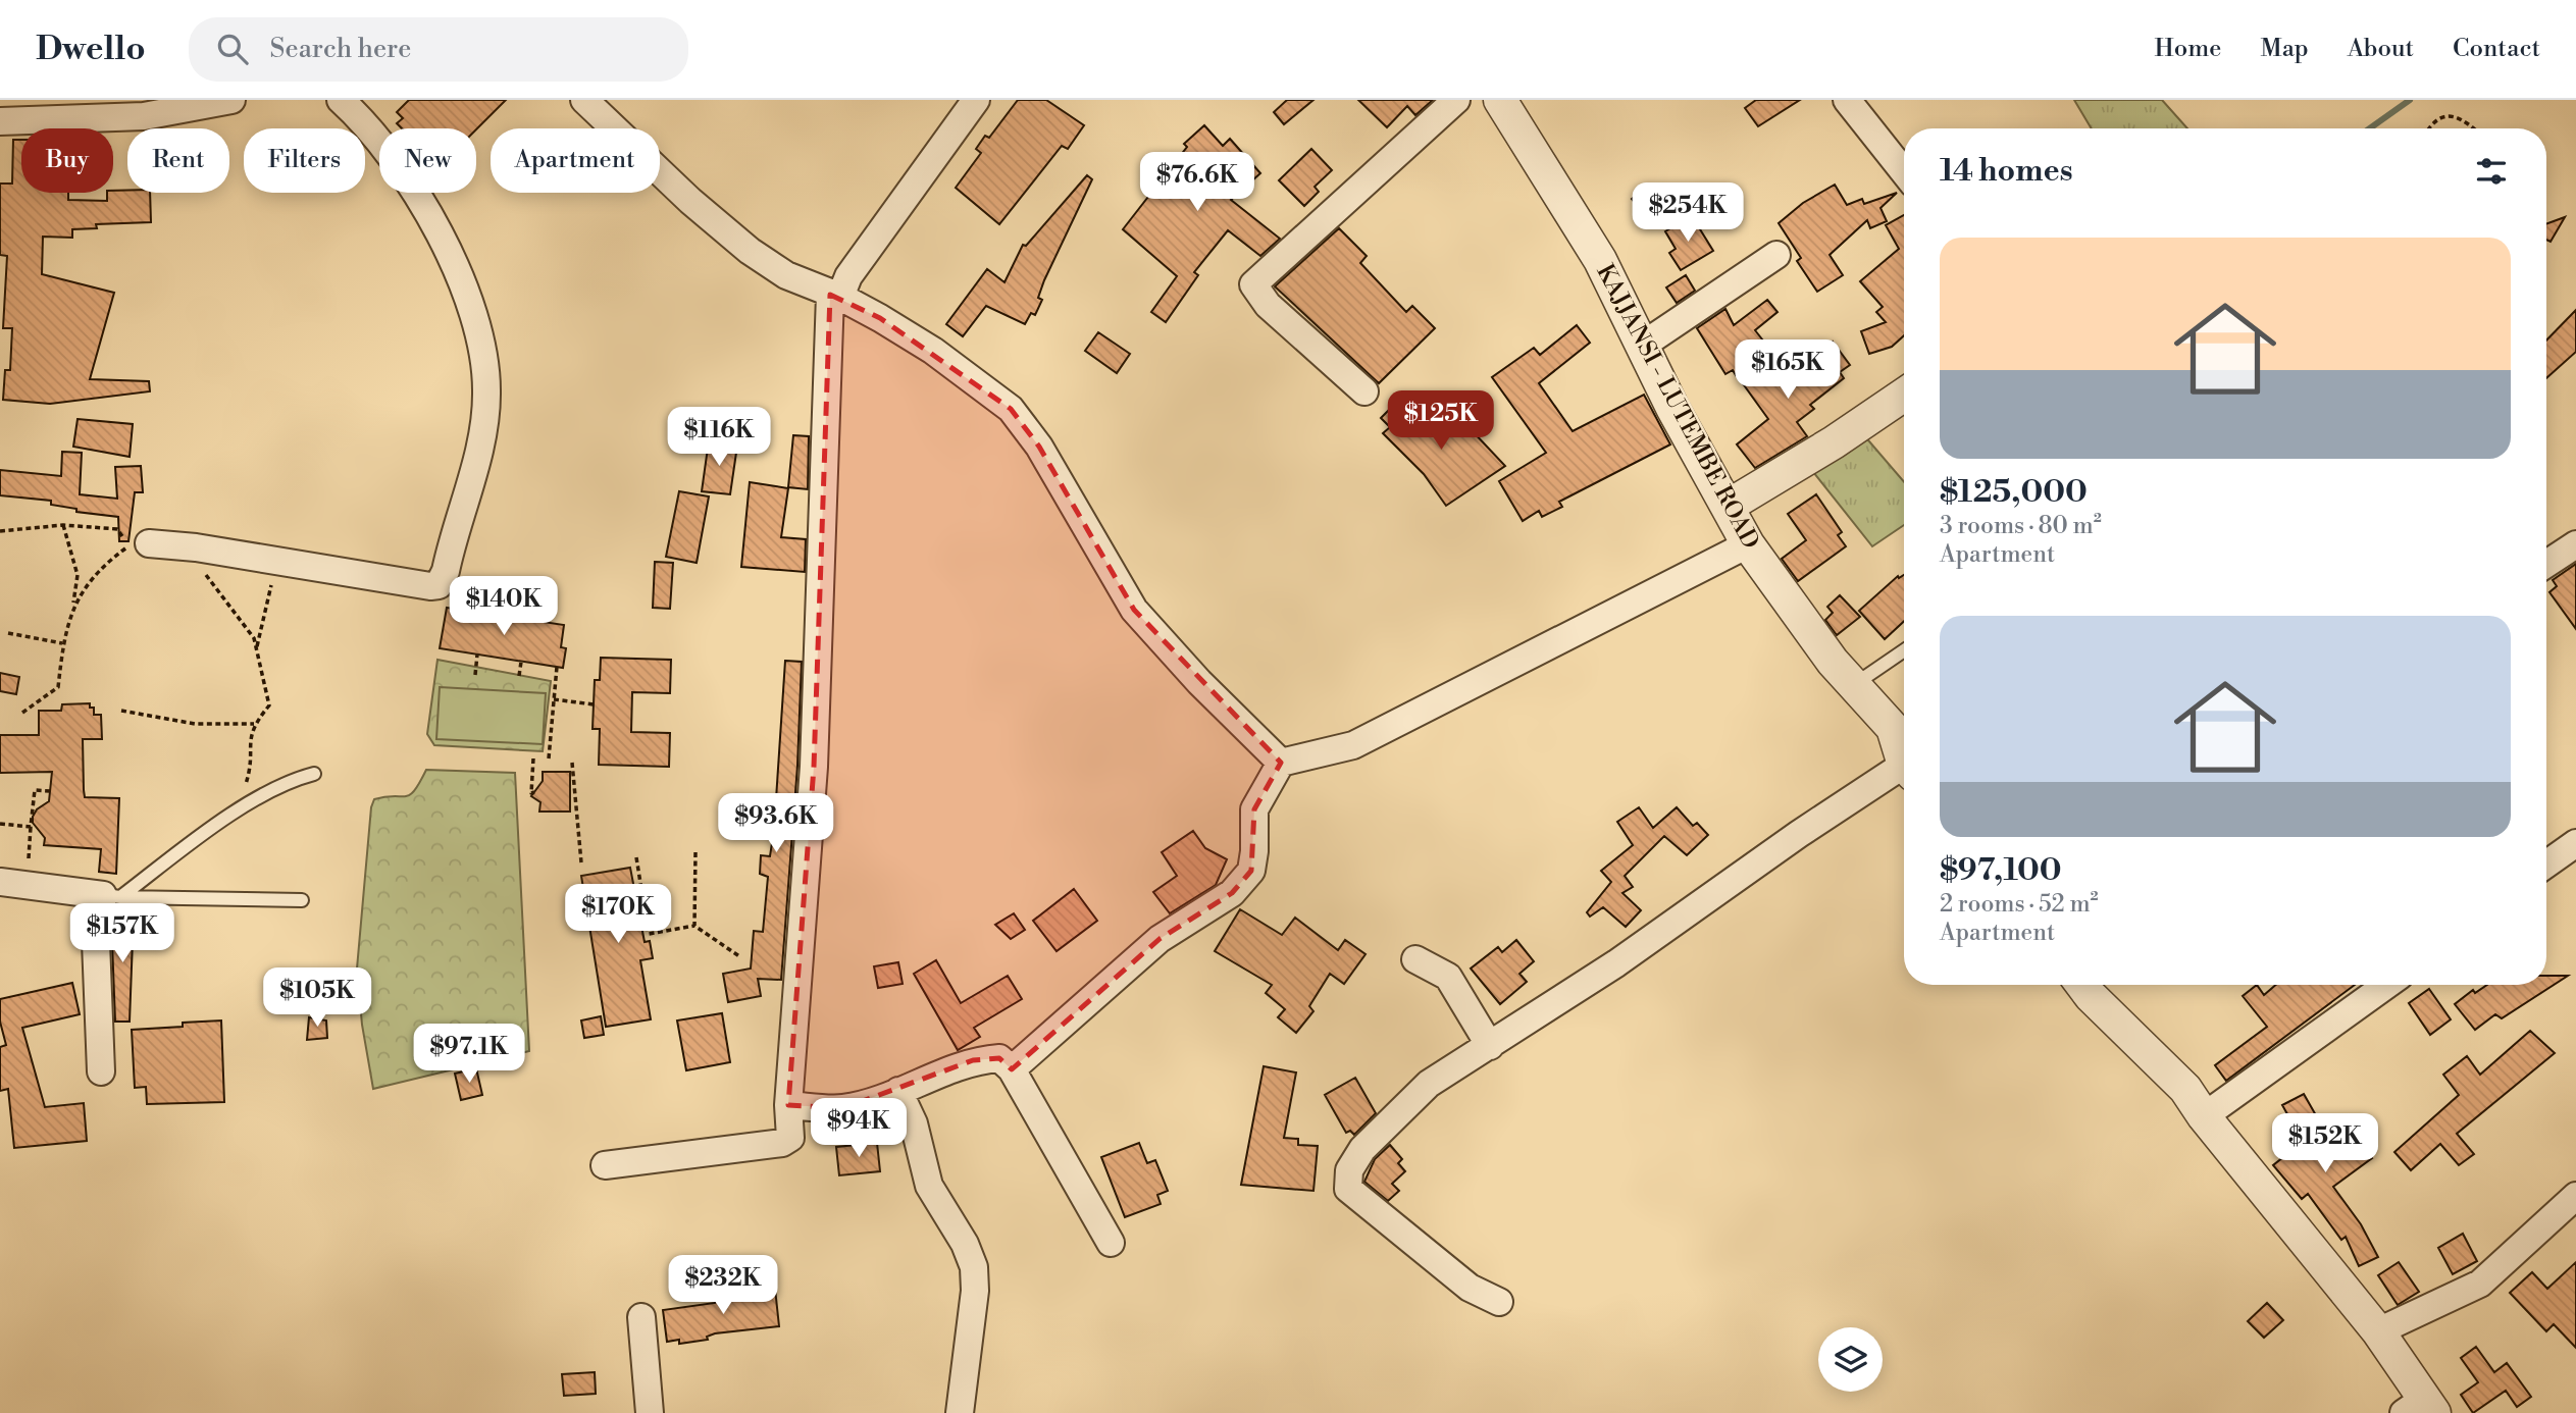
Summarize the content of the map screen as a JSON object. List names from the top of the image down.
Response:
{
  "streets": {
    "street": ["KAJJANSI - LUTEMBE ROAD"]
  },
  "page": {
    "header": "Dwello",
    "search": "Search here",
    "nav": [
      "Home",
      "Map",
      "About",
      "Contact"
    ],
    "chip": [
      "Buy",
      "Rent",
      "Filters",
      "New",
      "Apartment"
    ],
    "heading": "14 homes",
    "price": [
      "$76.6K",
      "$254K",
      "$165K",
      "$125K",
      "$116K",
      "$140K",
      "$93.6K",
      "$170K",
      "$157K",
      "$105K",
      "$97.1K",
      "$94K",
      "$152K",
      "$232K"
    ],
    "list": [
      {
        "name": "$125,000",
        "note": "3 rooms · 80 m² · Apartment"
      },
      {
        "name": "$97,100",
        "note": "2 rooms · 52 m² · Apartment"
      }
    ]
  }
}
